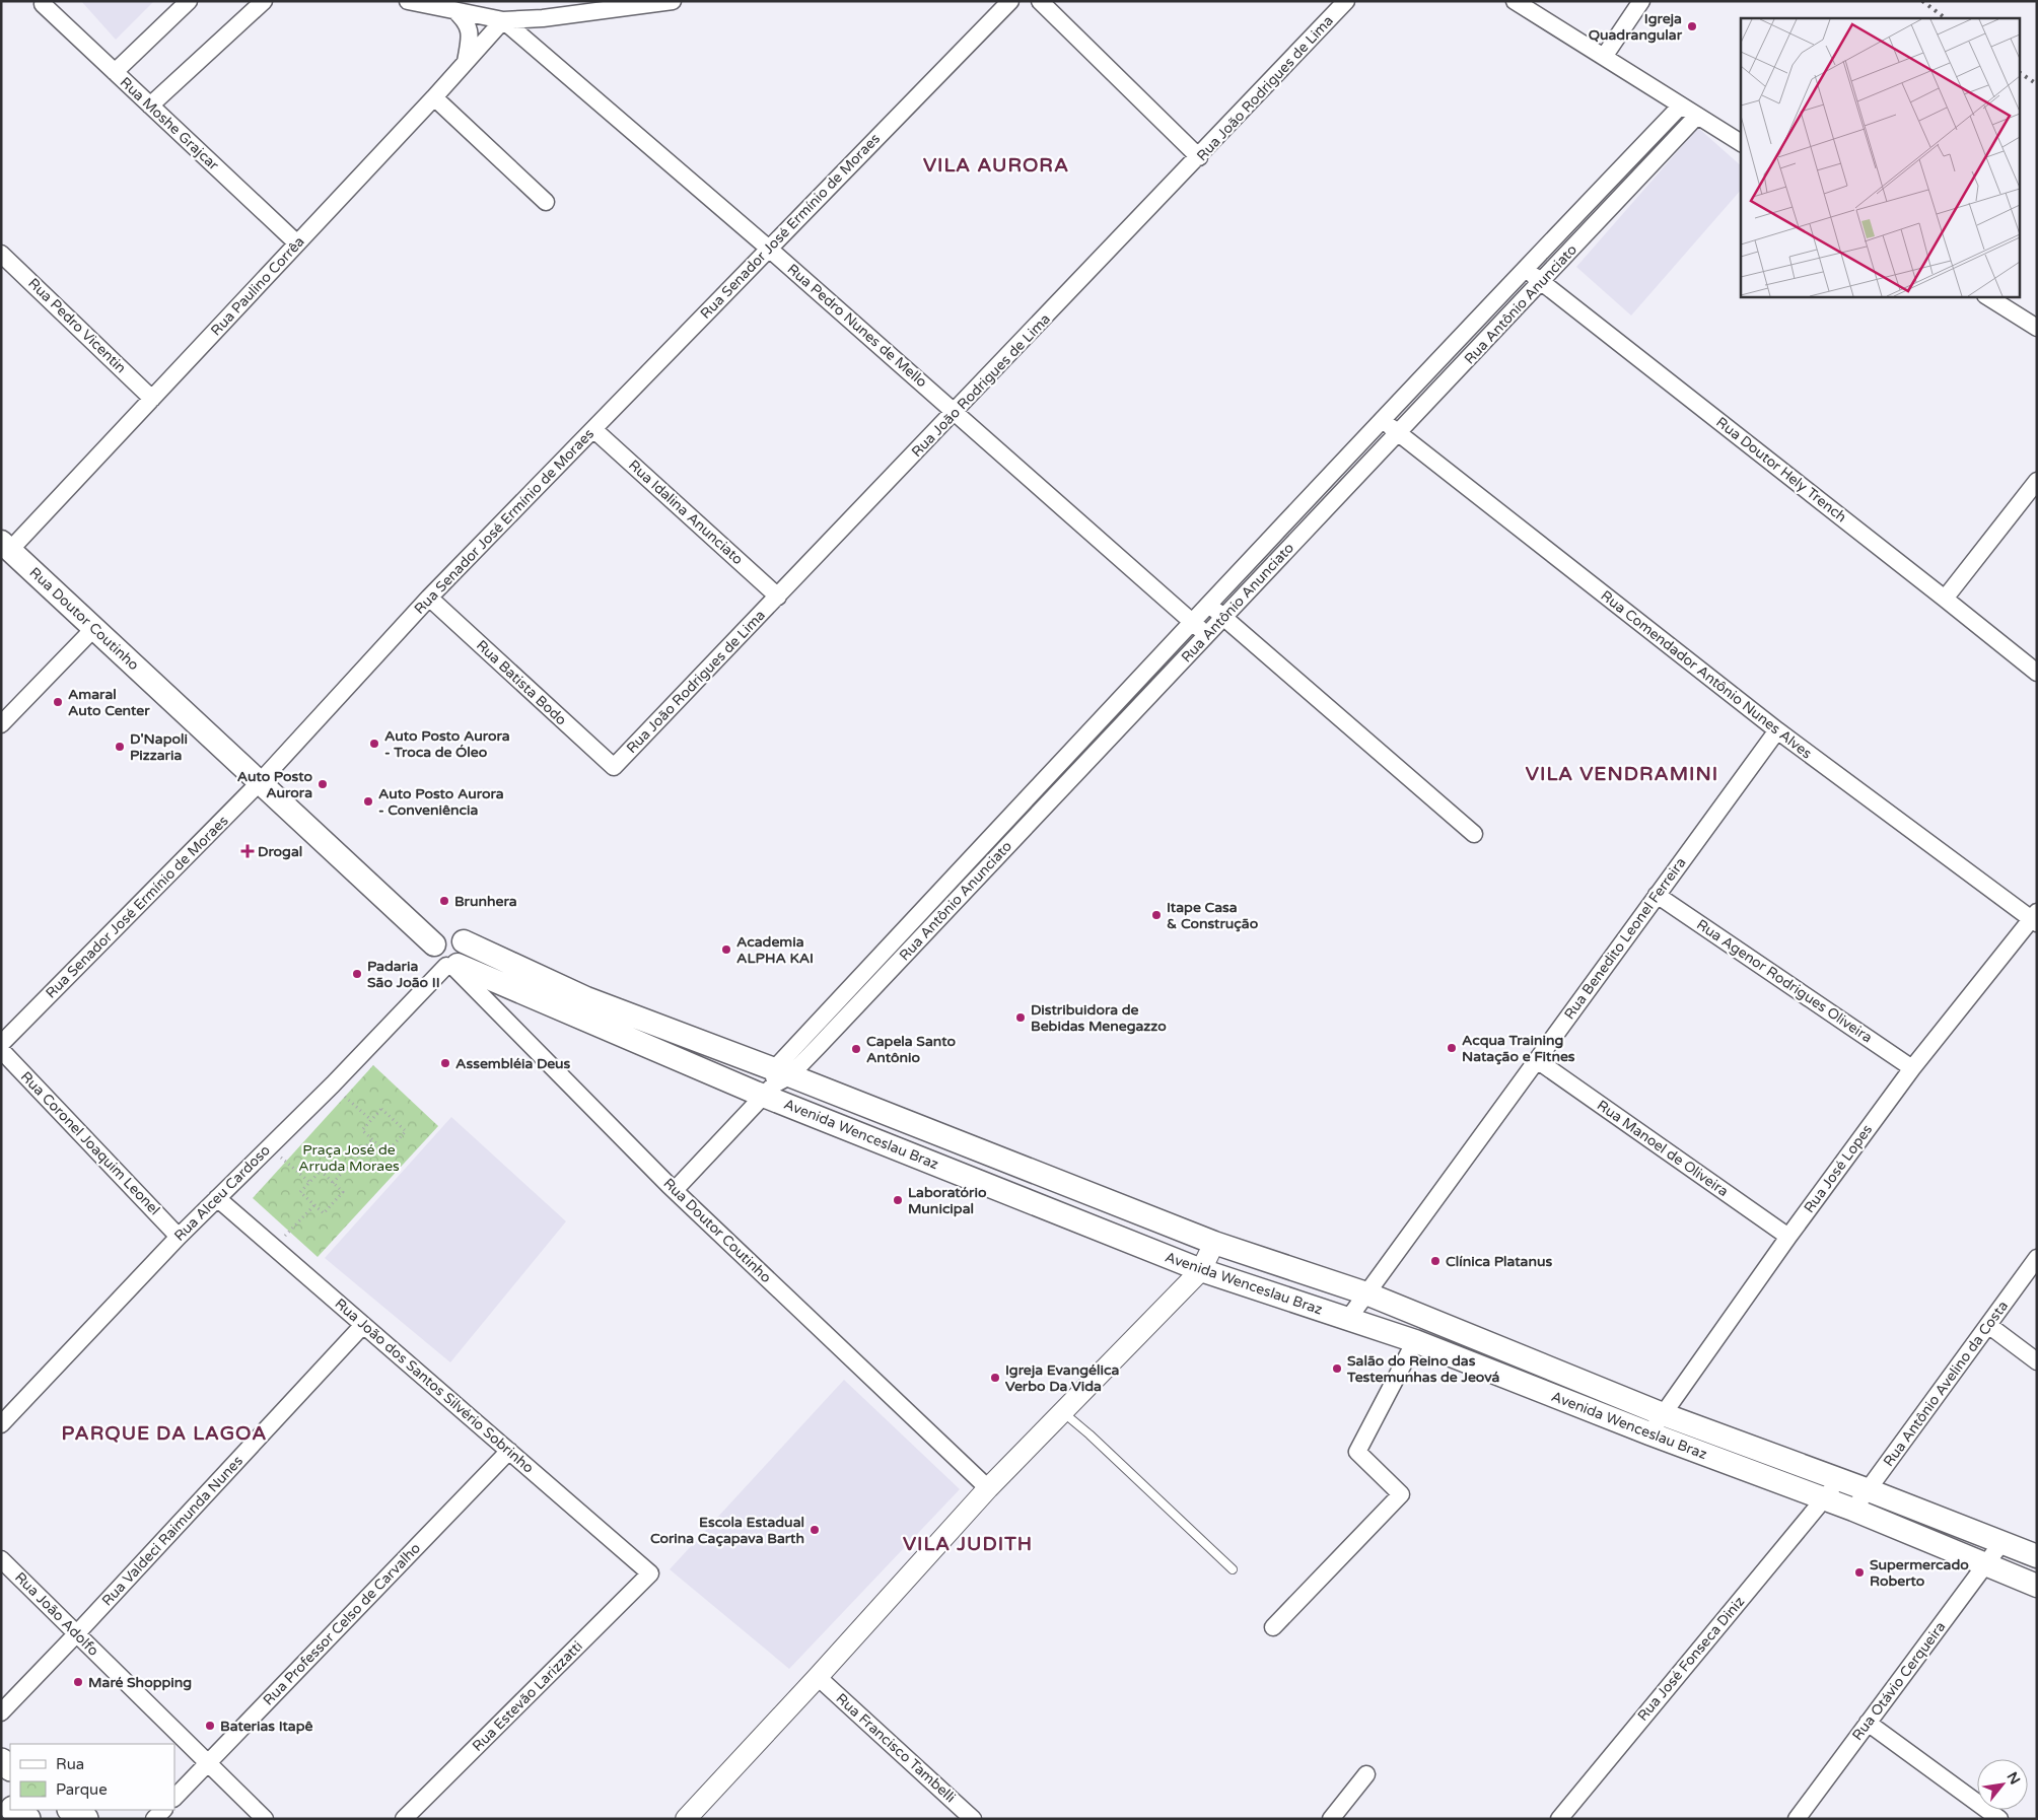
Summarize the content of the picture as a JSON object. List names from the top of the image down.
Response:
{
  "streets": {
    "main road": ["Rua Doutor Coutinho", "Avenida Wenceslau Braz"],
    "street": [
      "Rua João Rodrigues de Lima",
      "Rua Moshe Grajcar",
      "Rua Senador José Ermínio de Moraes",
      "Rua Paulino Corrêa",
      "Rua Antônio Anunciato",
      "Rua Pedro Vicentin",
      "Rua Pedro Nunes de Mello",
      "Rua Doutor Hely Trench",
      "Rua Idalina Anunciato",
      "Rua Comendador Antônio Nunes Alves",
      "Rua Batista Bodo",
      "Rua Benedito Leonel Ferreira",
      "Rua Agenor Rodrigues Oliveira",
      "Rua Coronel Joaquim Leonel",
      "Rua Manoel de Oliveira",
      "Rua José Lopes",
      "Rua Alceu Cardoso",
      "Rua Antônio Avelino da Costa",
      "Rua João dos Santos Silvério Sobrinho",
      "Rua Valdeci Raimunda Nunes",
      "Rua João Adolfo",
      "Rua Professor Celso de Carvalho",
      "Rua José Fonseca Diniz",
      "Rua Otávio Cerqueira",
      "Rua Estevão Larizzatti",
      "Rua Francisco Tambelli"
    ]
  },
  "crossings": [
    ["Rua João Rodrigues de Lima", "Rua Pedro Nunes de Mello"],
    ["Rua João Rodrigues de Lima", "Rua Idalina Anunciato"],
    ["Rua João Rodrigues de Lima", "Rua Batista Bodo"],
    ["Rua Moshe Grajcar", "Rua Paulino Corrêa"],
    ["Rua Senador José Ermínio de Moraes", "Rua Pedro Nunes de Mello"],
    ["Rua Senador José Ermínio de Moraes", "Rua Idalina Anunciato"],
    ["Rua Senador José Ermínio de Moraes", "Rua Doutor Coutinho"],
    ["Rua Senador José Ermínio de Moraes", "Rua Batista Bodo"],
    ["Rua Paulino Corrêa", "Rua Pedro Vicentin"],
    ["Rua Paulino Corrêa", "Rua Pedro Nunes de Mello"],
    ["Rua Paulino Corrêa", "Rua Doutor Coutinho"],
    ["Rua Antônio Anunciato", "Rua Pedro Nunes de Mello"],
    ["Rua Antônio Anunciato", "Rua Doutor Hely Trench"],
    ["Rua Antônio Anunciato", "Rua Doutor Coutinho"],
    ["Rua Antônio Anunciato", "Rua Comendador Antônio Nunes Alves"],
    ["Rua Antônio Anunciato", "Avenida Wenceslau Braz"],
    ["Rua Doutor Coutinho", "Avenida Wenceslau Braz"],
    ["Rua Doutor Coutinho", "Rua Alceu Cardoso"],
    ["Rua Comendador Antônio Nunes Alves", "Rua Benedito Leonel Ferreira"],
    ["Rua Comendador Antônio Nunes Alves", "Rua José Lopes"],
    ["Rua Benedito Leonel Ferreira", "Rua Agenor Rodrigues Oliveira"],
    ["Rua Benedito Leonel Ferreira", "Avenida Wenceslau Braz"],
    ["Rua Benedito Leonel Ferreira", "Rua Manoel de Oliveira"],
    ["Rua Agenor Rodrigues Oliveira", "Rua José Lopes"],
    ["Avenida Wenceslau Braz", "Rua José Lopes"],
    ["Avenida Wenceslau Braz", "Rua Alceu Cardoso"],
    ["Avenida Wenceslau Braz", "Rua Antônio Avelino da Costa"],
    ["Avenida Wenceslau Braz", "Rua José Fonseca Diniz"],
    ["Avenida Wenceslau Braz", "Rua Otávio Cerqueira"],
    ["Rua Coronel Joaquim Leonel", "Rua Alceu Cardoso"],
    ["Rua Manoel de Oliveira", "Rua José Lopes"],
    ["Rua Alceu Cardoso", "Rua João dos Santos Silvério Sobrinho"],
    ["Rua João dos Santos Silvério Sobrinho", "Rua Valdeci Raimunda Nunes"],
    ["Rua João dos Santos Silvério Sobrinho", "Rua Professor Celso de Carvalho"],
    ["Rua João dos Santos Silvério Sobrinho", "Rua Estevão Larizzatti"],
    ["Rua Valdeci Raimunda Nunes", "Rua João Adolfo"],
    ["Rua João Adolfo", "Rua Professor Celso de Carvalho"]
  ],
  "districts": [
    "VILA AURORA",
    "VILA VENDRAMINI",
    "PARQUE DA LAGOA",
    "VILA JUDITH"
  ],
  "parks": ["Praça José de Arruda Moraes"],
  "places": {
    "other": [
      "Igreja Quadrangular",
      "Amaral Auto Center",
      "Auto Posto Aurora - Troca de Óleo",
      "D'Napoli Pizzaria",
      "Auto Posto Aurora",
      "Auto Posto Aurora - Conveniência",
      "Brunhera",
      "Itape Casa & Construção",
      "Academia ALPHA KAI",
      "Padaria São João II",
      "Distribuidora de Bebidas Menegazzo",
      "Acqua Training Natação e Fitnes",
      "Capela Santo Antônio",
      "Assembléia Deus",
      "Laboratório Municipal",
      "Clínica Platanus",
      "Salão do Reino das Testemunhas de Jeová",
      "Igreja Evangélica Verbo Da Vida",
      "Escola Estadual Corina Caçapava Barth",
      "Supermercado Roberto",
      "Maré Shopping",
      "Baterias Itapê"
    ],
    "health": ["Drogal"]
  },
  "legend": ["Rua", "Parque"],
  "north": "top right"
}
